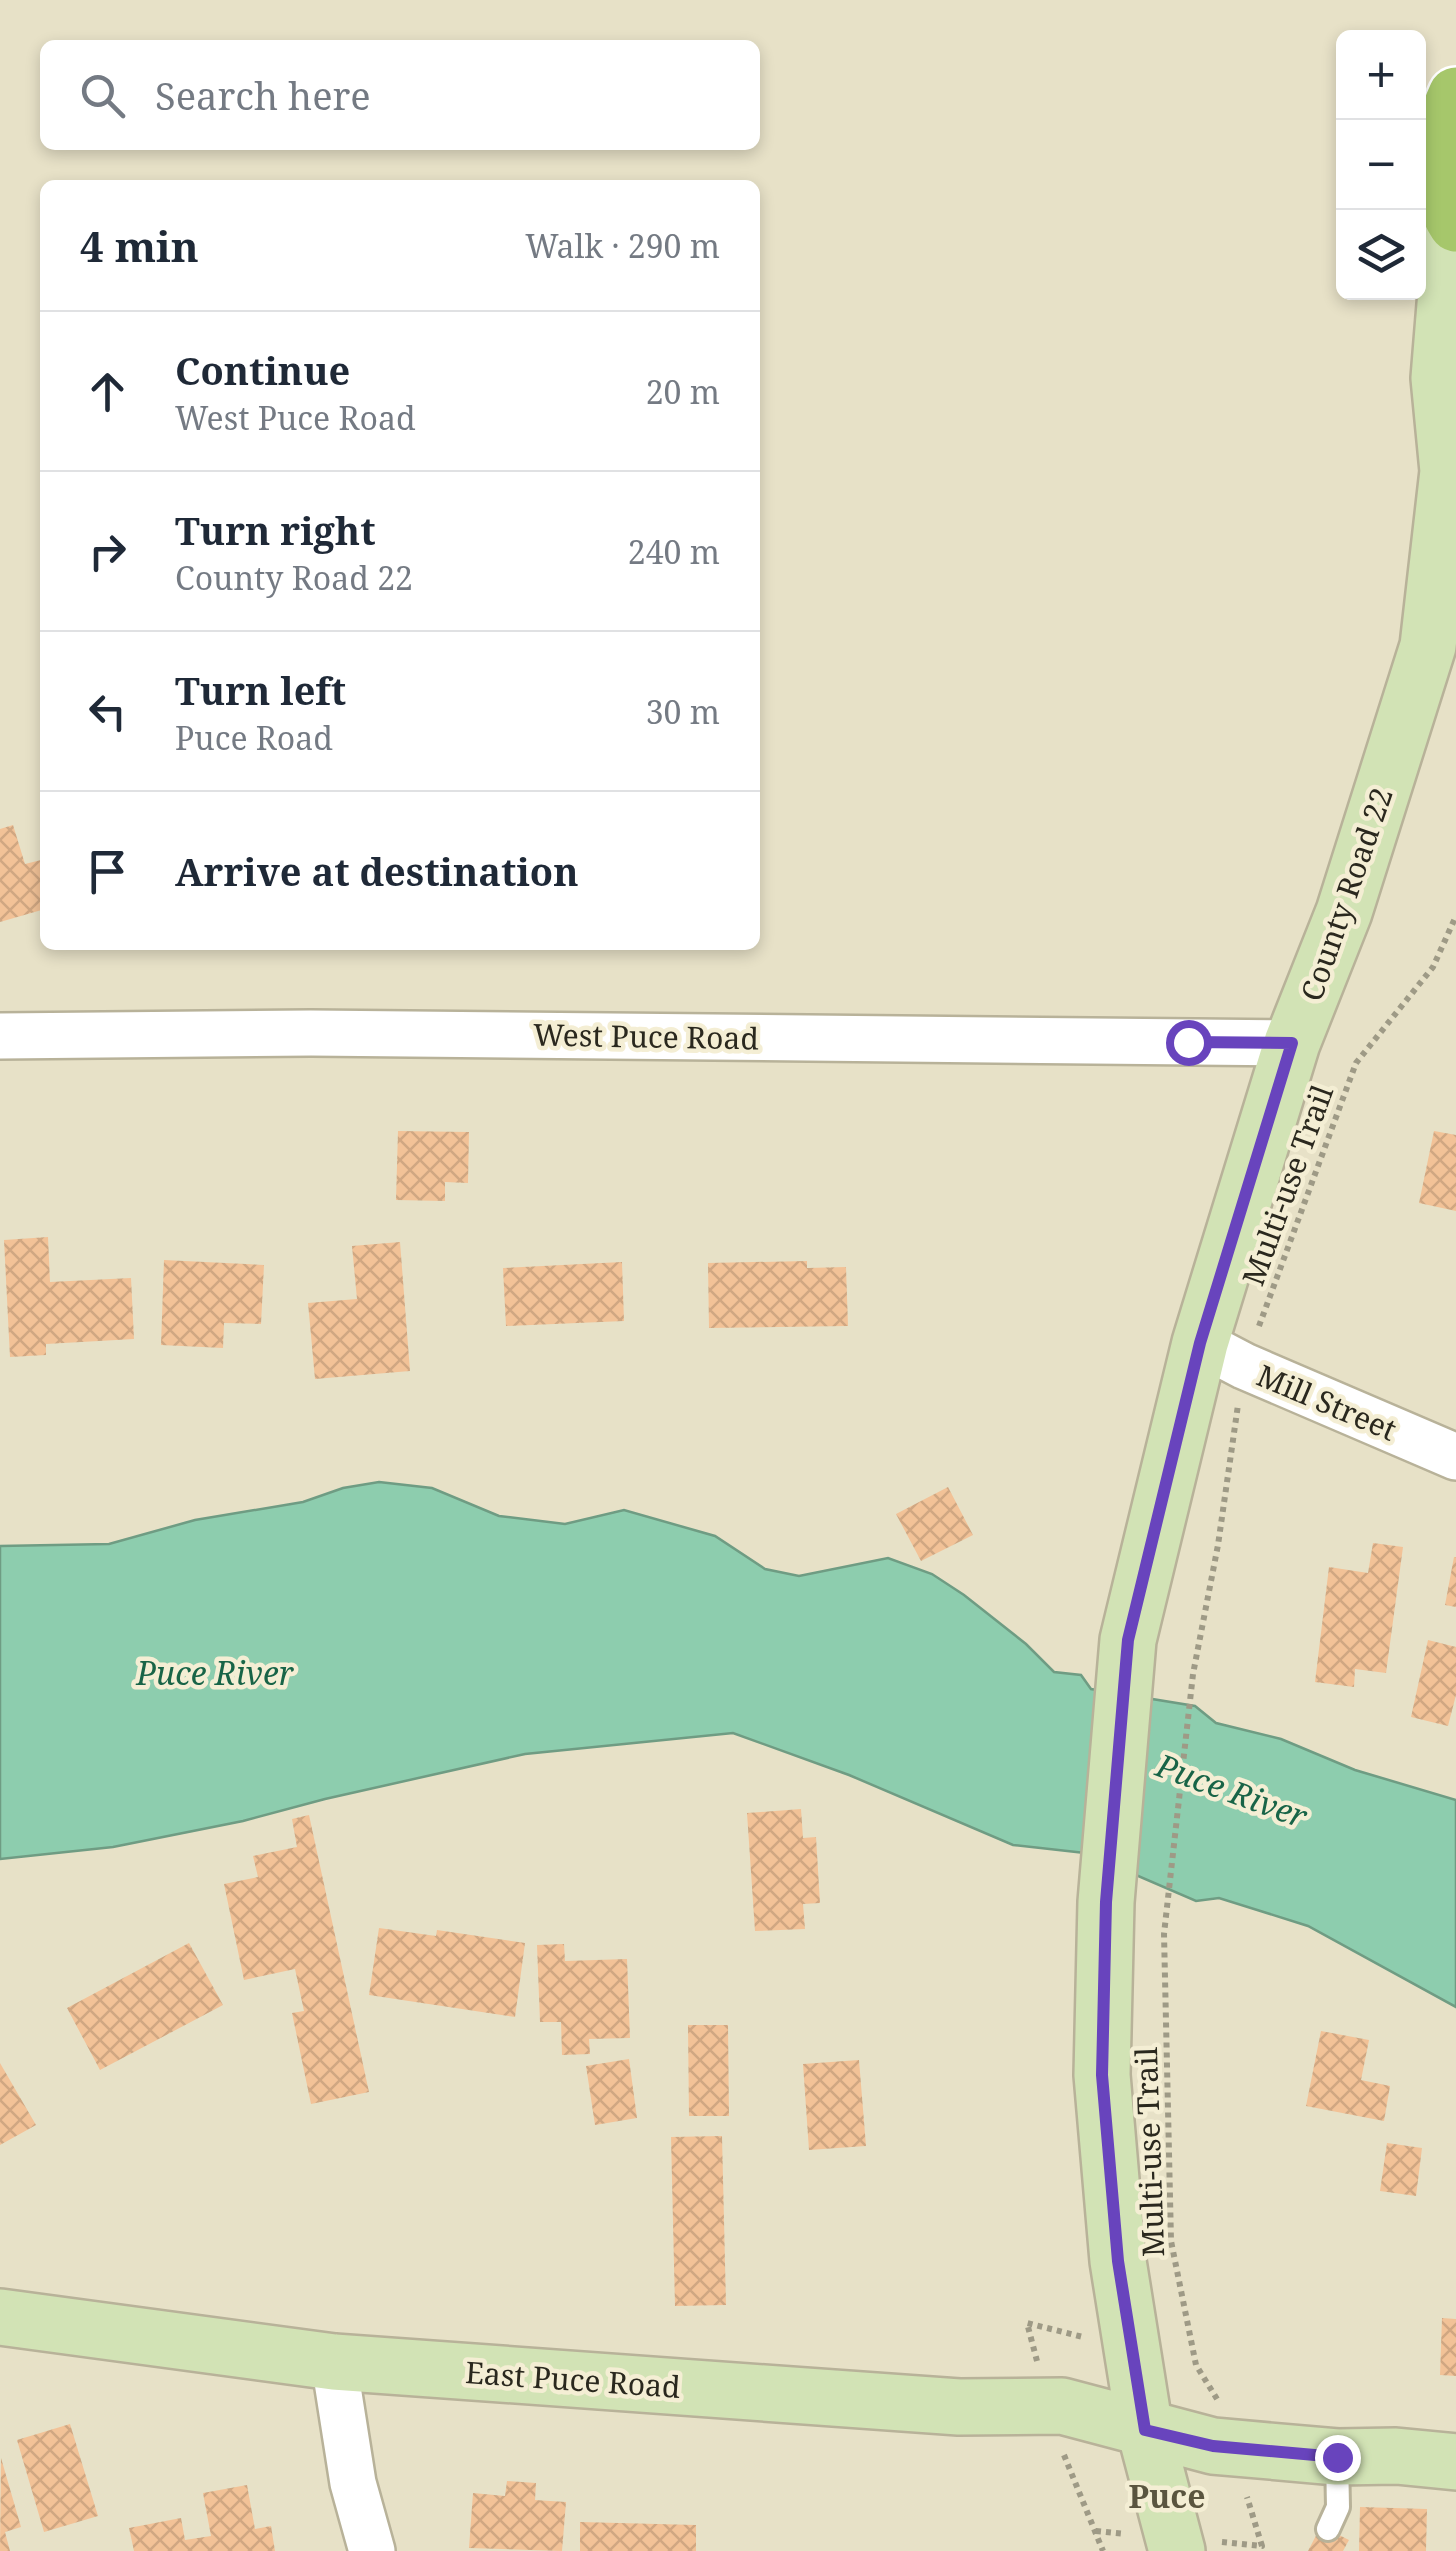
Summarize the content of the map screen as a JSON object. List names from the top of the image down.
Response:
{
  "streets": {
    "main road": ["County Road 22", "East Puce Road"],
    "street": ["West Puce Road", "Mill Street"],
    "path": ["Multi-use Trail"]
  },
  "crossings": [
    ["County Road 22", "West Puce Road"],
    ["County Road 22", "Multi-use Trail"],
    ["County Road 22", "Mill Street"],
    ["County Road 22", "East Puce Road"],
    ["Multi-use Trail", "Mill Street"]
  ],
  "districts": ["Puce"],
  "water": ["Puce River"],
  "page": {
    "map_buttons": ["+", "−"],
    "search": "Search here",
    "heading": ["4 min", "Walk · 290 m"],
    "list": [
      ["Continue", "West Puce Road", "20 m"],
      ["Turn right", "County Road 22", "240 m"],
      ["Turn left", "Puce Road", "30 m"],
      "Arrive at destination"
    ]
  }
}
